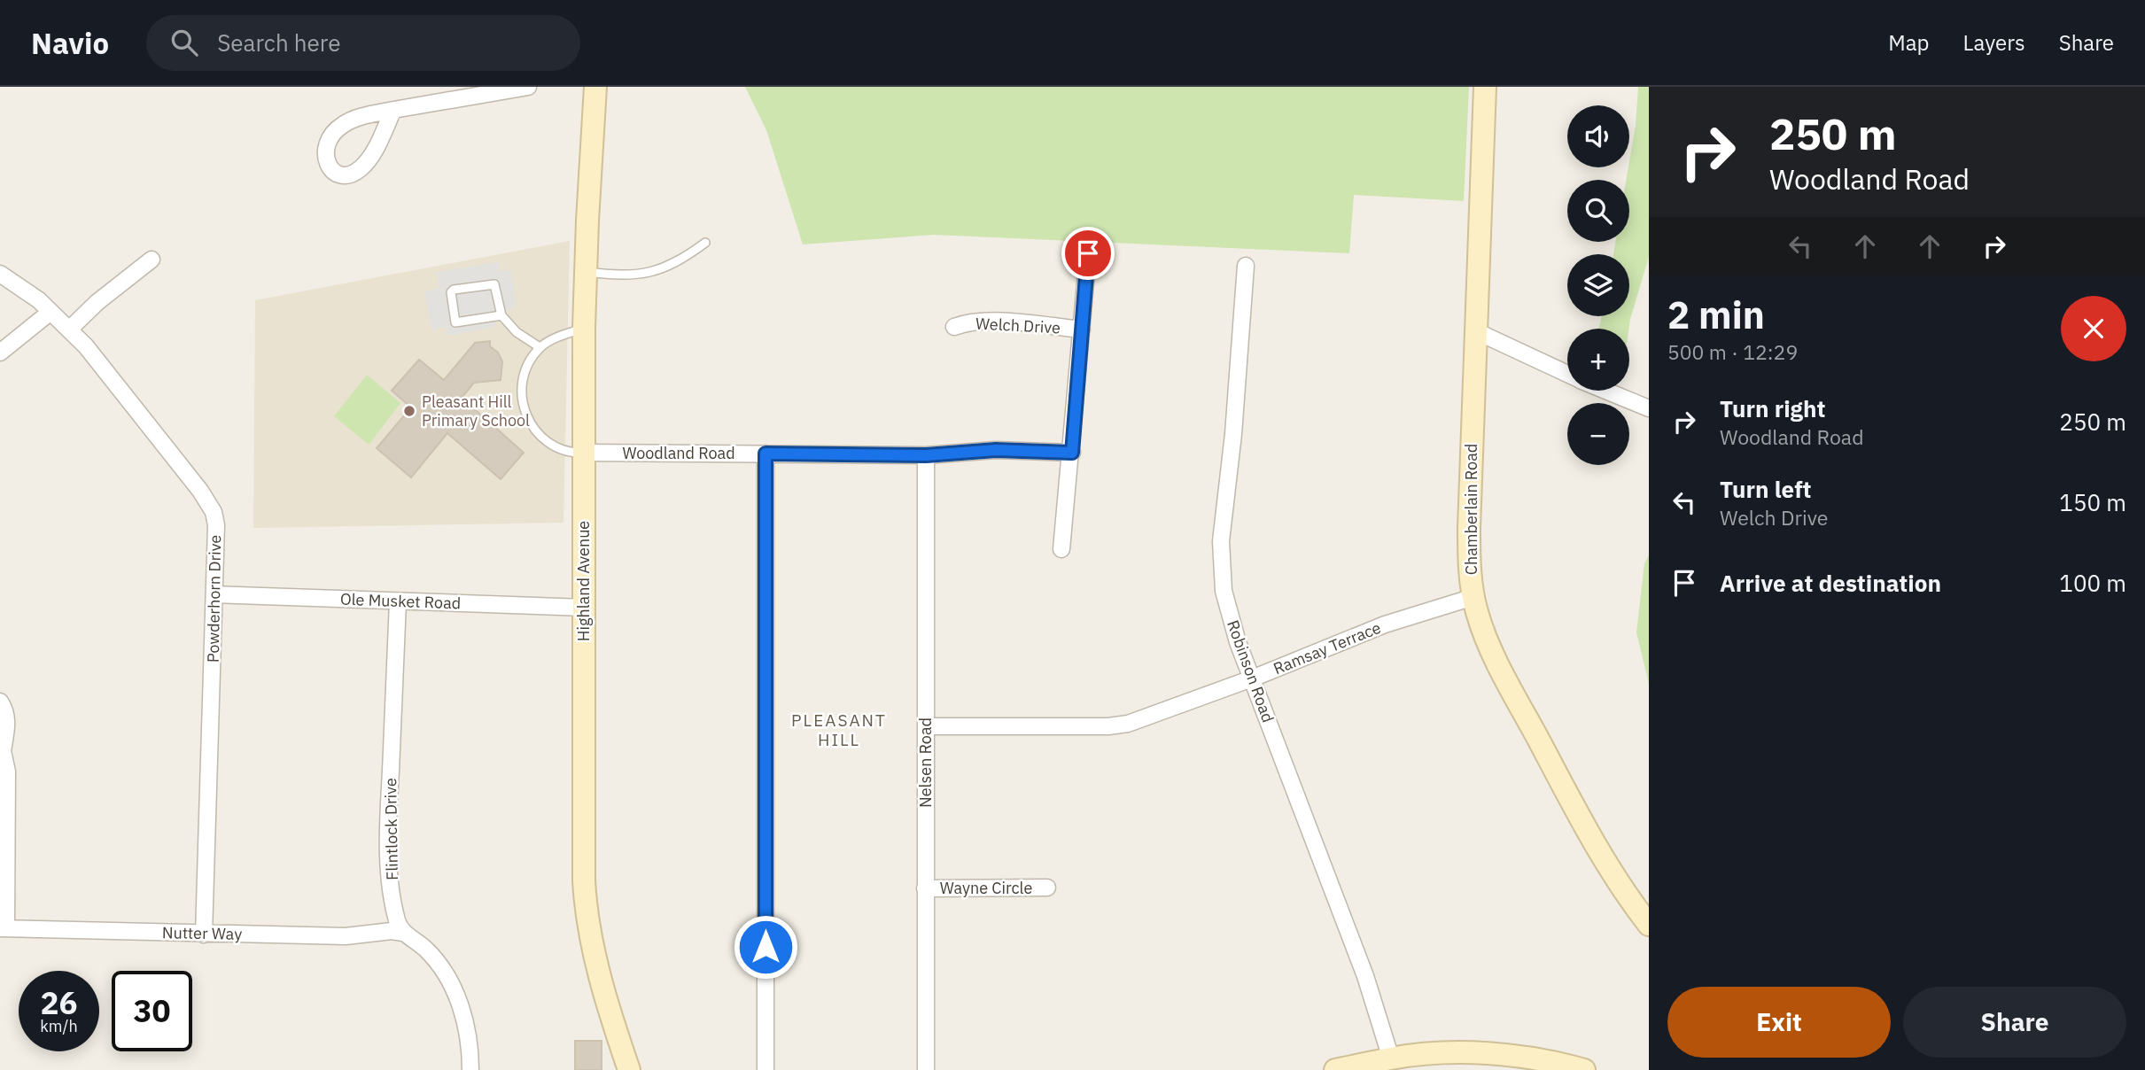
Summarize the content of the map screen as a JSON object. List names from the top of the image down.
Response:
{
  "streets": {
    "street": [
      "Welch Drive",
      "Woodland Road",
      "Chamberlain Road",
      "Highland Avenue",
      "Powderhorn Drive",
      "Ole Musket Road",
      "Ramsay Terrace",
      "Robinson Road",
      "Nelsen Road",
      "Flintlock Drive",
      "Wayne Circle",
      "Nutter Way"
    ]
  },
  "crossings": [
    ["Welch Drive", "Woodland Road"],
    ["Woodland Road", "Highland Avenue"],
    ["Woodland Road", "Nelsen Road"],
    ["Chamberlain Road", "Ramsay Terrace"],
    ["Highland Avenue", "Ole Musket Road"],
    ["Powderhorn Drive", "Ole Musket Road"],
    ["Powderhorn Drive", "Nutter Way"],
    ["Ole Musket Road", "Flintlock Drive"],
    ["Ramsay Terrace", "Robinson Road"],
    ["Ramsay Terrace", "Nelsen Road"],
    ["Nelsen Road", "Wayne Circle"],
    ["Flintlock Drive", "Nutter Way"]
  ],
  "districts": ["PLEASANT HILL"],
  "places": ["Pleasant Hill Primary School"],
  "page": {
    "header": "Navio",
    "search": "Search here",
    "nav": ["Map", "Layers", "Share"],
    "turn": ["250 m", "Woodland Road"],
    "map_buttons": ["+", "−"],
    "heading": ["2 min", "500 m · 12:29"],
    "list": [
      {
        "name": "Turn right",
        "note": "Woodland Road",
        "value": "250 m"
      },
      {
        "name": "Turn left",
        "note": "Welch Drive",
        "value": "150 m"
      },
      {
        "name": "Arrive at destination",
        "value": "100 m"
      }
    ],
    "speed": "26 km/h",
    "limit": "30",
    "buttons": ["Exit", "Share"]
  }
}
